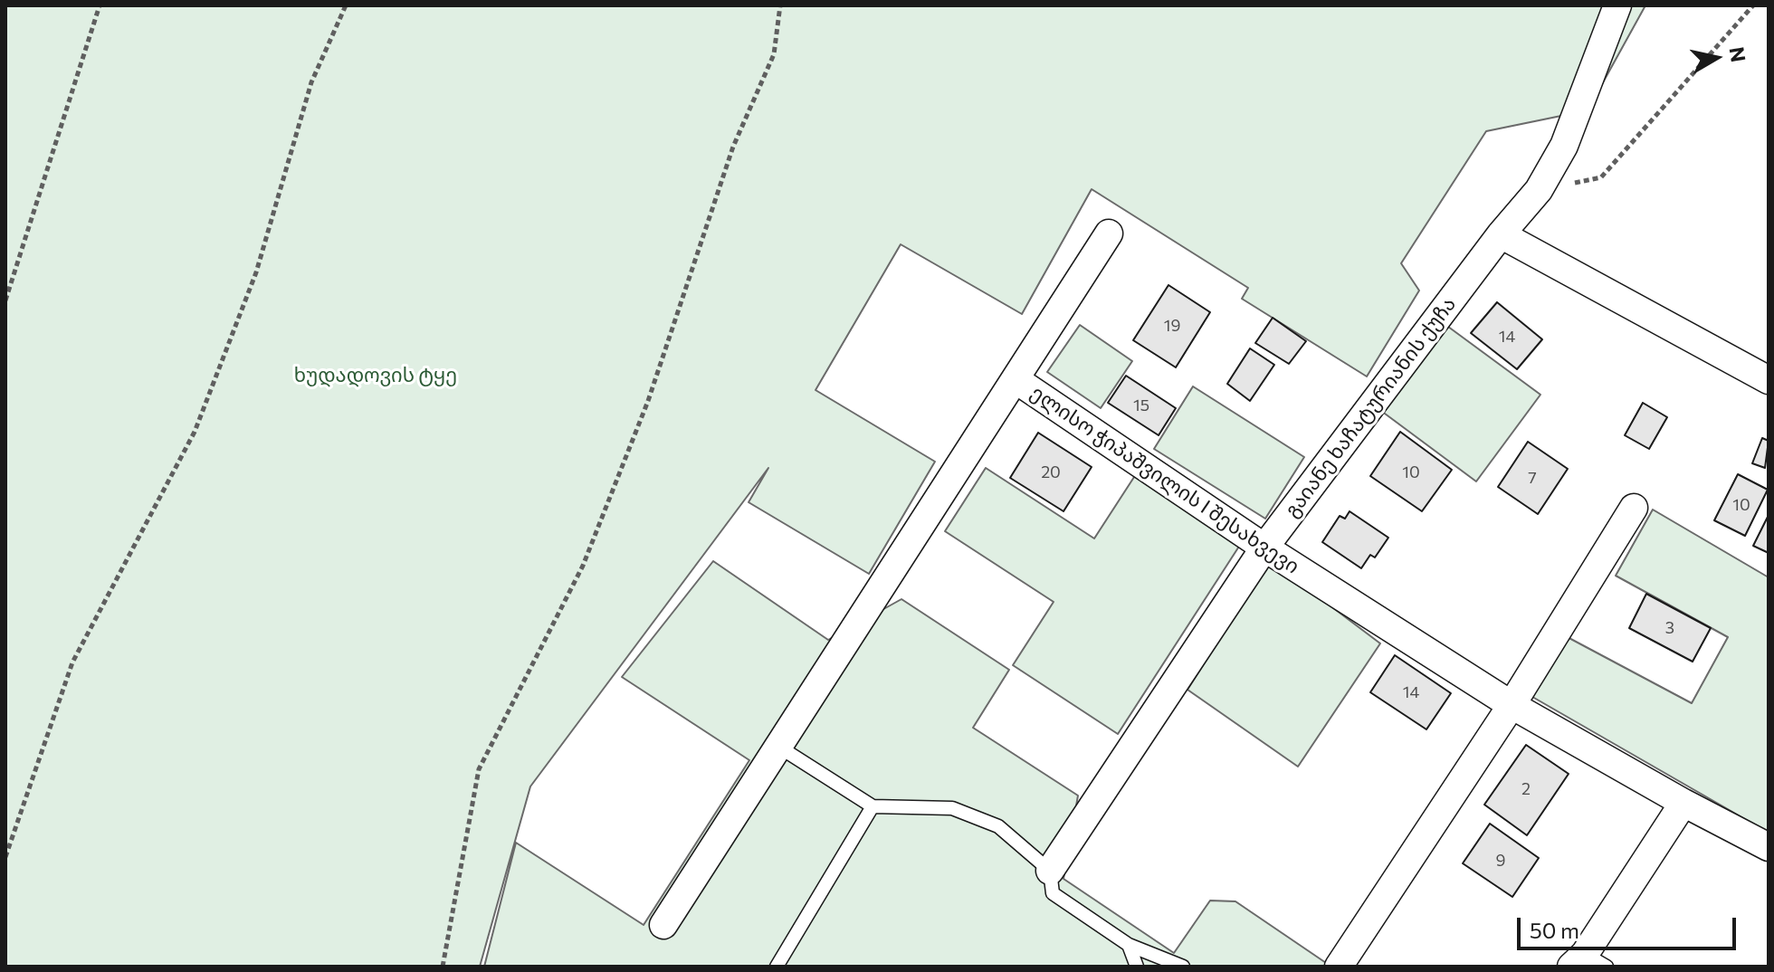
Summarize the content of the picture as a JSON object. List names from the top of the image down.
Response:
{
  "streets": {
    "street": ["გაიანე ხაჩატურიანის ქუჩა", "ელისო ჭიპაშვილის I შესახვევი"]
  },
  "crossings": [
    ["გაიანე ხაჩატურიანის ქუჩა", "ელისო ჭიპაშვილის I შესახვევი"]
  ],
  "parks": ["ხუდადოვის ტყე"],
  "house_numbers": [
    "19",
    "14",
    "15",
    "20",
    "10",
    "7",
    "10",
    "3",
    "14",
    "2",
    "9"
  ],
  "scale_bar": "50 m",
  "north": "right"
}
